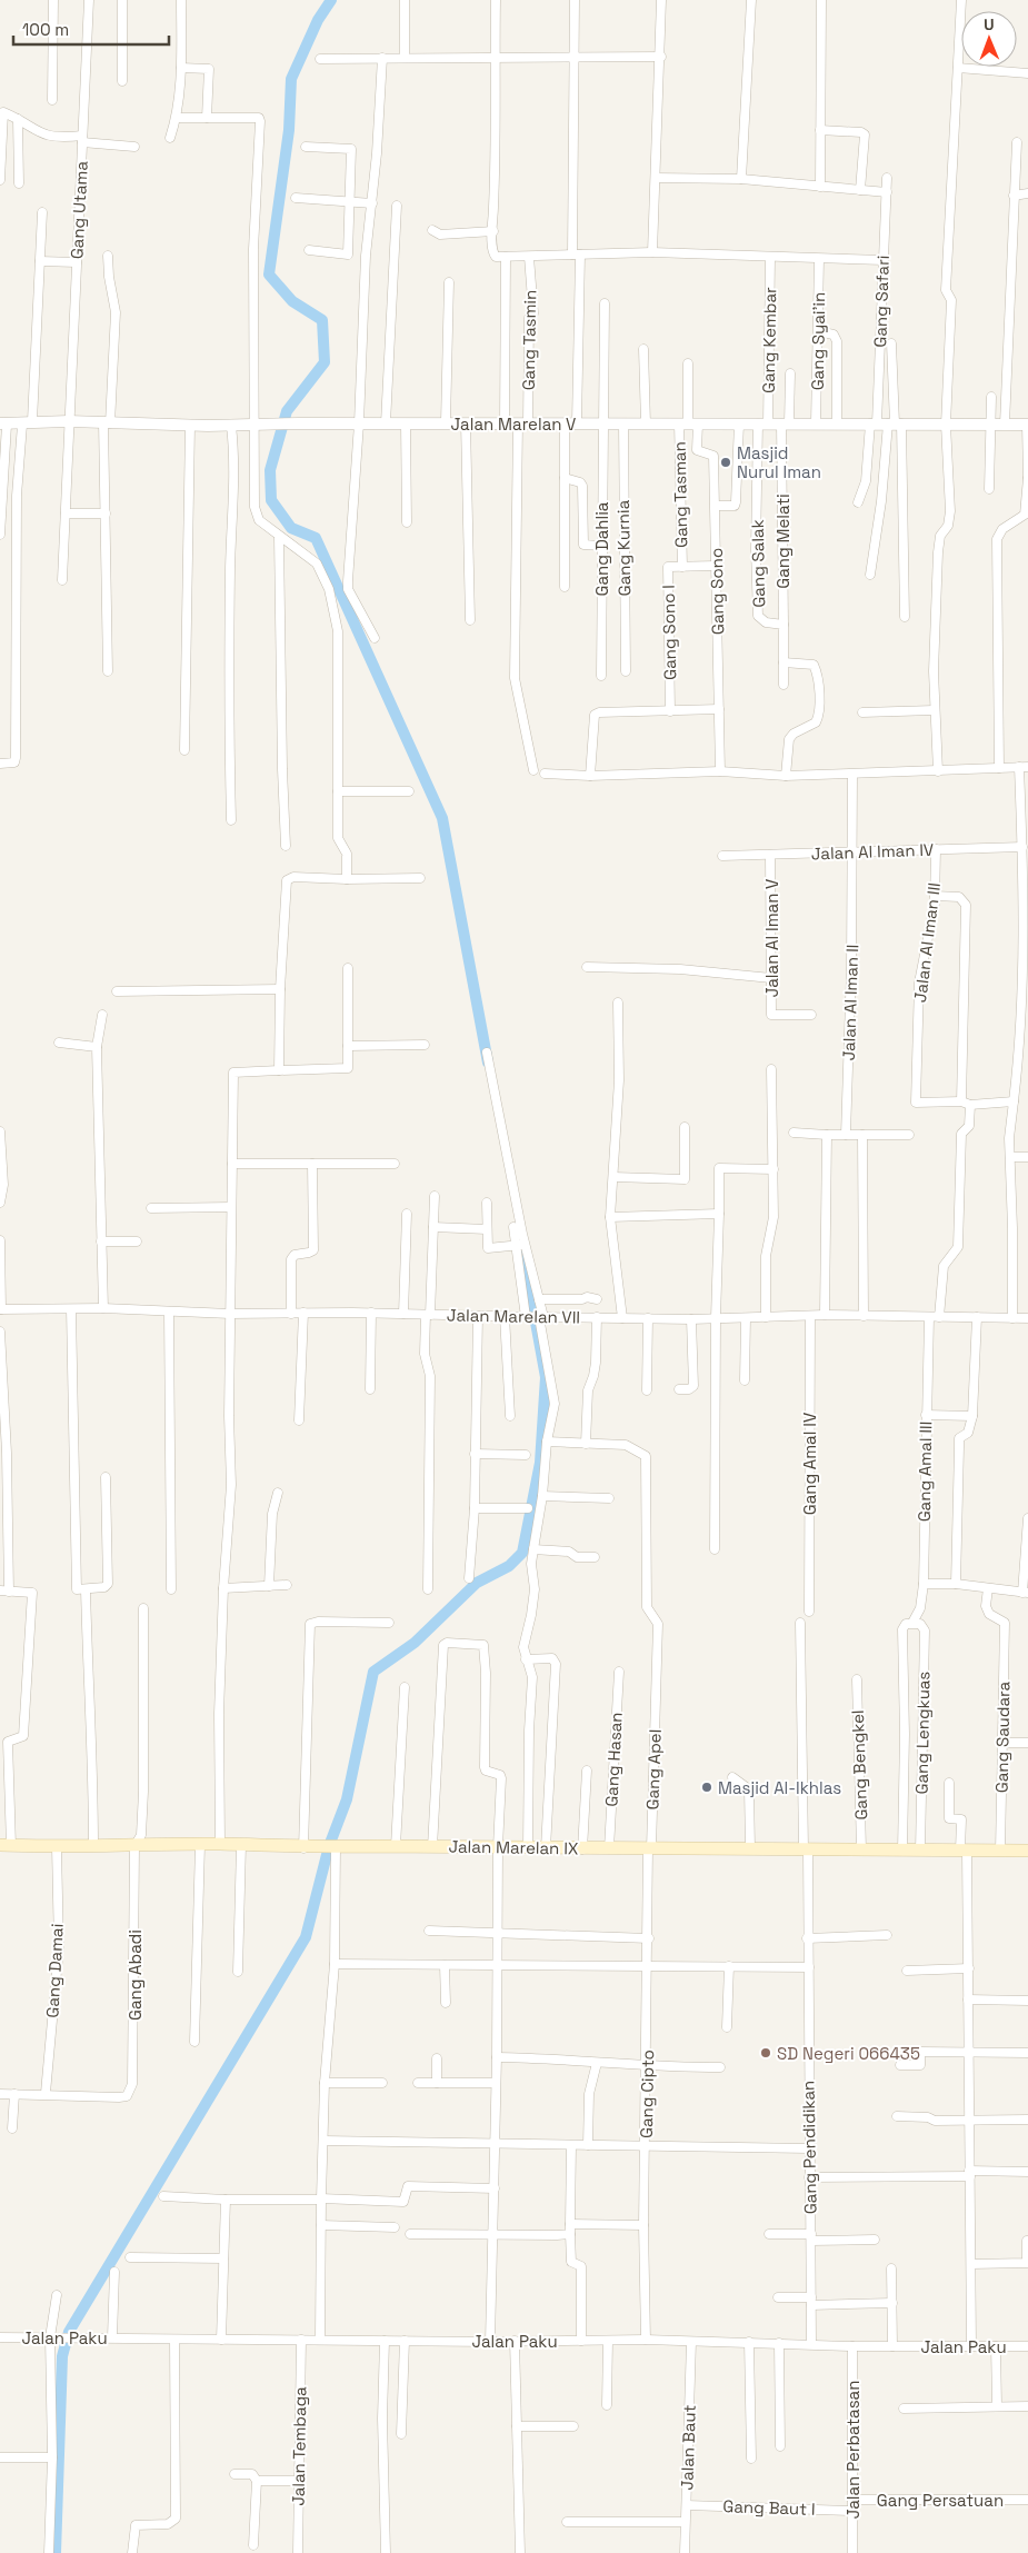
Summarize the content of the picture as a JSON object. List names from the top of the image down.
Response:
{
  "streets": {
    "main road": ["Jalan Marelan IX"],
    "street": [
      "Gang Utama",
      "Gang Safari",
      "Gang Tasmin",
      "Gang Kembar",
      "Gang Syai'in",
      "Jalan Marelan V",
      "Gang Tasman",
      "Gang Melati",
      "Gang Kurnia",
      "Gang Dahlia",
      "Gang Salak",
      "Gang Sono",
      "Gang Sono I",
      "Jalan Al Iman IV",
      "Jalan Al Iman V",
      "Jalan Al Iman III",
      "Jalan Al Iman II",
      "Jalan Marelan VII",
      "Gang Amal IV",
      "Gang Amal III",
      "Gang Lengkuas",
      "Gang Saudara",
      "Gang Hasan",
      "Gang Bengkel",
      "Gang Apel",
      "Gang Damai",
      "Gang Abadi",
      "Gang Cipto",
      "Gang Pendidikan",
      "Jalan Paku",
      "Jalan Tembaga",
      "Jalan Baut",
      "Jalan Perbatasan",
      "Gang Persatuan",
      "Gang Baut I"
    ]
  },
  "crossings": [
    ["Gang Utama", "Jalan Marelan V"],
    ["Gang Safari", "Jalan Marelan V"],
    ["Gang Tasmin", "Jalan Marelan V"],
    ["Gang Kembar", "Jalan Marelan V"],
    ["Gang Kembar", "Gang Salak"],
    ["Gang Syai'in", "Jalan Marelan V"],
    ["Jalan Marelan V", "Gang Tasman"],
    ["Jalan Marelan V", "Gang Melati"],
    ["Jalan Marelan V", "Gang Kurnia"],
    ["Jalan Marelan V", "Gang Dahlia"],
    ["Jalan Marelan V", "Gang Salak"],
    ["Jalan Marelan V", "Gang Sono"],
    ["Gang Tasman", "Gang Sono"],
    ["Gang Tasman", "Gang Sono I"],
    ["Gang Melati", "Gang Salak"],
    ["Gang Sono", "Gang Sono I"],
    ["Jalan Al Iman IV", "Jalan Al Iman V"],
    ["Jalan Al Iman IV", "Jalan Al Iman III"],
    ["Jalan Al Iman IV", "Jalan Al Iman II"],
    ["Jalan Marelan VII", "Gang Amal IV"],
    ["Jalan Marelan VII", "Gang Amal III"],
    ["Gang Amal III", "Gang Lengkuas"],
    ["Gang Amal III", "Jalan Marelan IX"],
    ["Gang Lengkuas", "Jalan Marelan IX"],
    ["Gang Saudara", "Jalan Marelan IX"],
    ["Gang Hasan", "Jalan Marelan IX"],
    ["Gang Bengkel", "Jalan Marelan IX"],
    ["Gang Apel", "Jalan Marelan IX"],
    ["Gang Apel", "Gang Cipto"],
    ["Jalan Marelan IX", "Gang Damai"],
    ["Jalan Marelan IX", "Gang Abadi"],
    ["Jalan Marelan IX", "Gang Cipto"],
    ["Jalan Marelan IX", "Gang Pendidikan"],
    ["Gang Damai", "Gang Abadi"],
    ["Gang Cipto", "Jalan Paku"],
    ["Gang Pendidikan", "Jalan Paku"],
    ["Jalan Paku", "Jalan Tembaga"],
    ["Jalan Paku", "Jalan Baut"],
    ["Jalan Paku", "Jalan Perbatasan"],
    ["Jalan Baut", "Gang Baut I"],
    ["Jalan Perbatasan", "Gang Persatuan"],
    ["Jalan Perbatasan", "Gang Baut I"]
  ],
  "places": ["Masjid Nurul Iman", "Masjid Al-Ikhlas", "SD Negeri 066435"],
  "scale_bar": "100 m",
  "north": "top"
}
